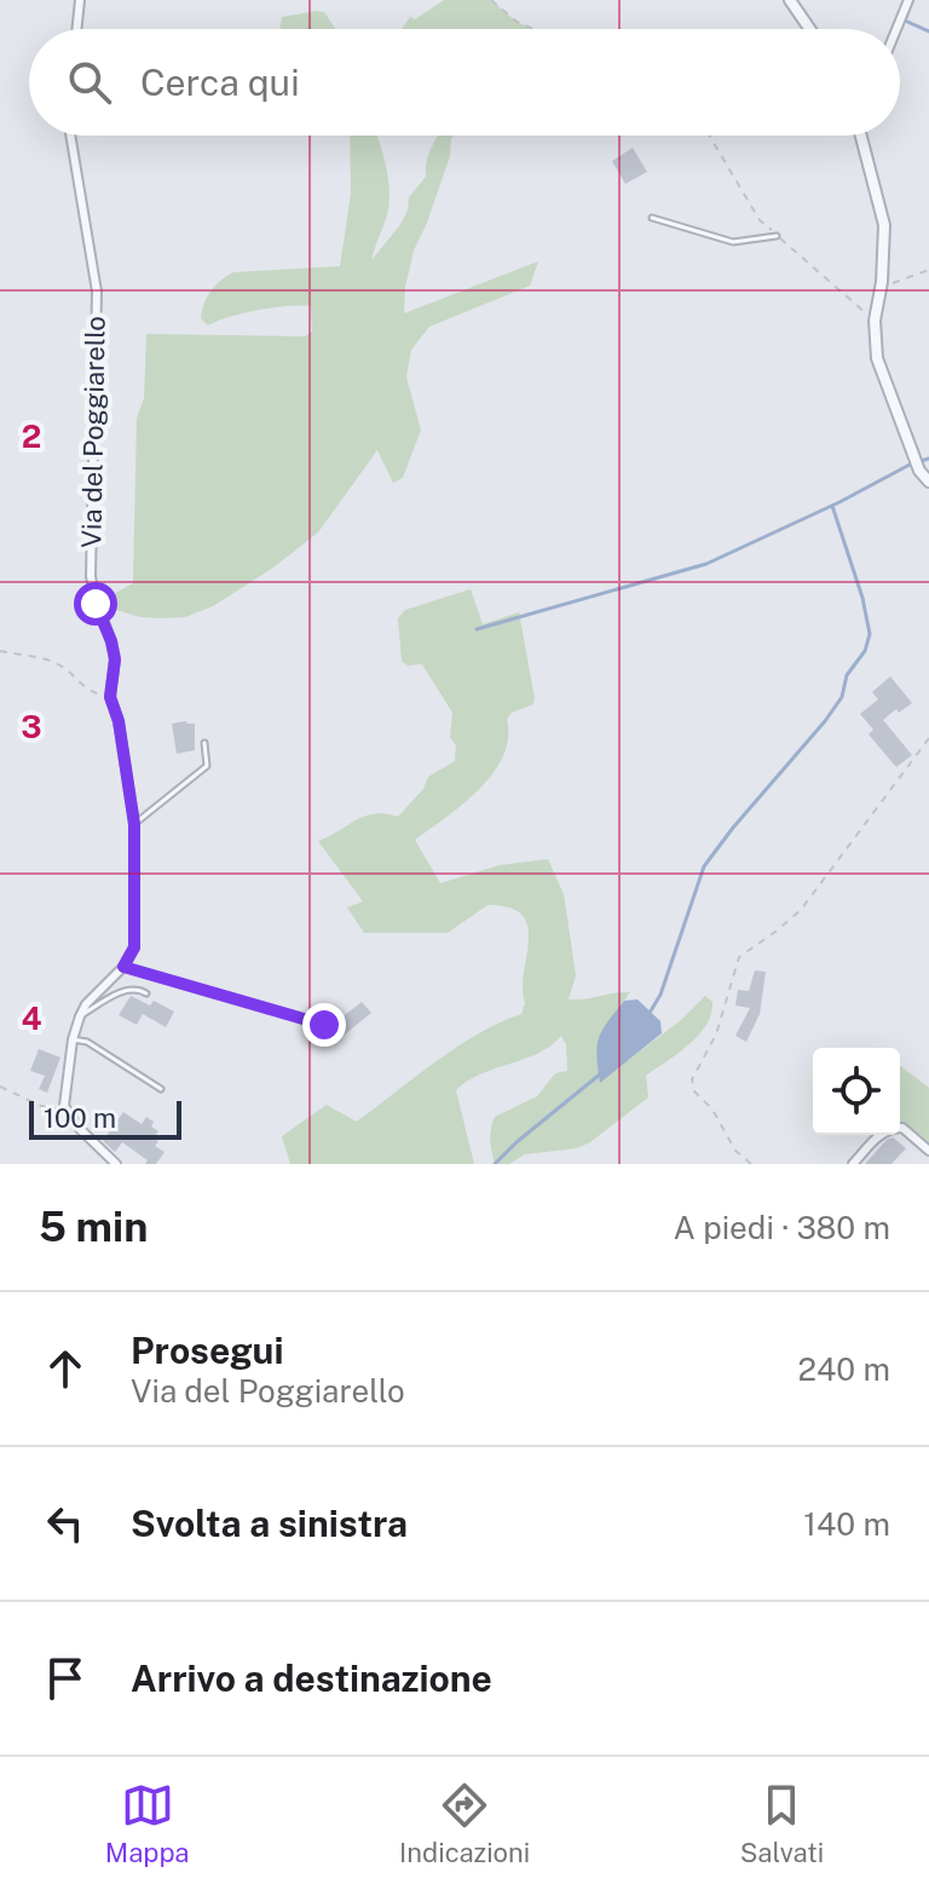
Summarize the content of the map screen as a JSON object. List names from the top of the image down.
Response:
{
  "streets": {
    "street": ["Via del Poggiarello"]
  },
  "scale_bar": "100 m",
  "page": {
    "search": "Cerca qui",
    "scale": "100 m",
    "heading": ["5 min", "A piedi · 380 m"],
    "list": [
      ["Prosegui", "Via del Poggiarello", "240 m"],
      ["Svolta a sinistra", "140 m"],
      "Arrivo a destinazione"
    ],
    "nav": ["Mappa", "Indicazioni", "Salvati"]
  },
  "grid": {
    "rows": ["2", "3", "4"]
  }
}
